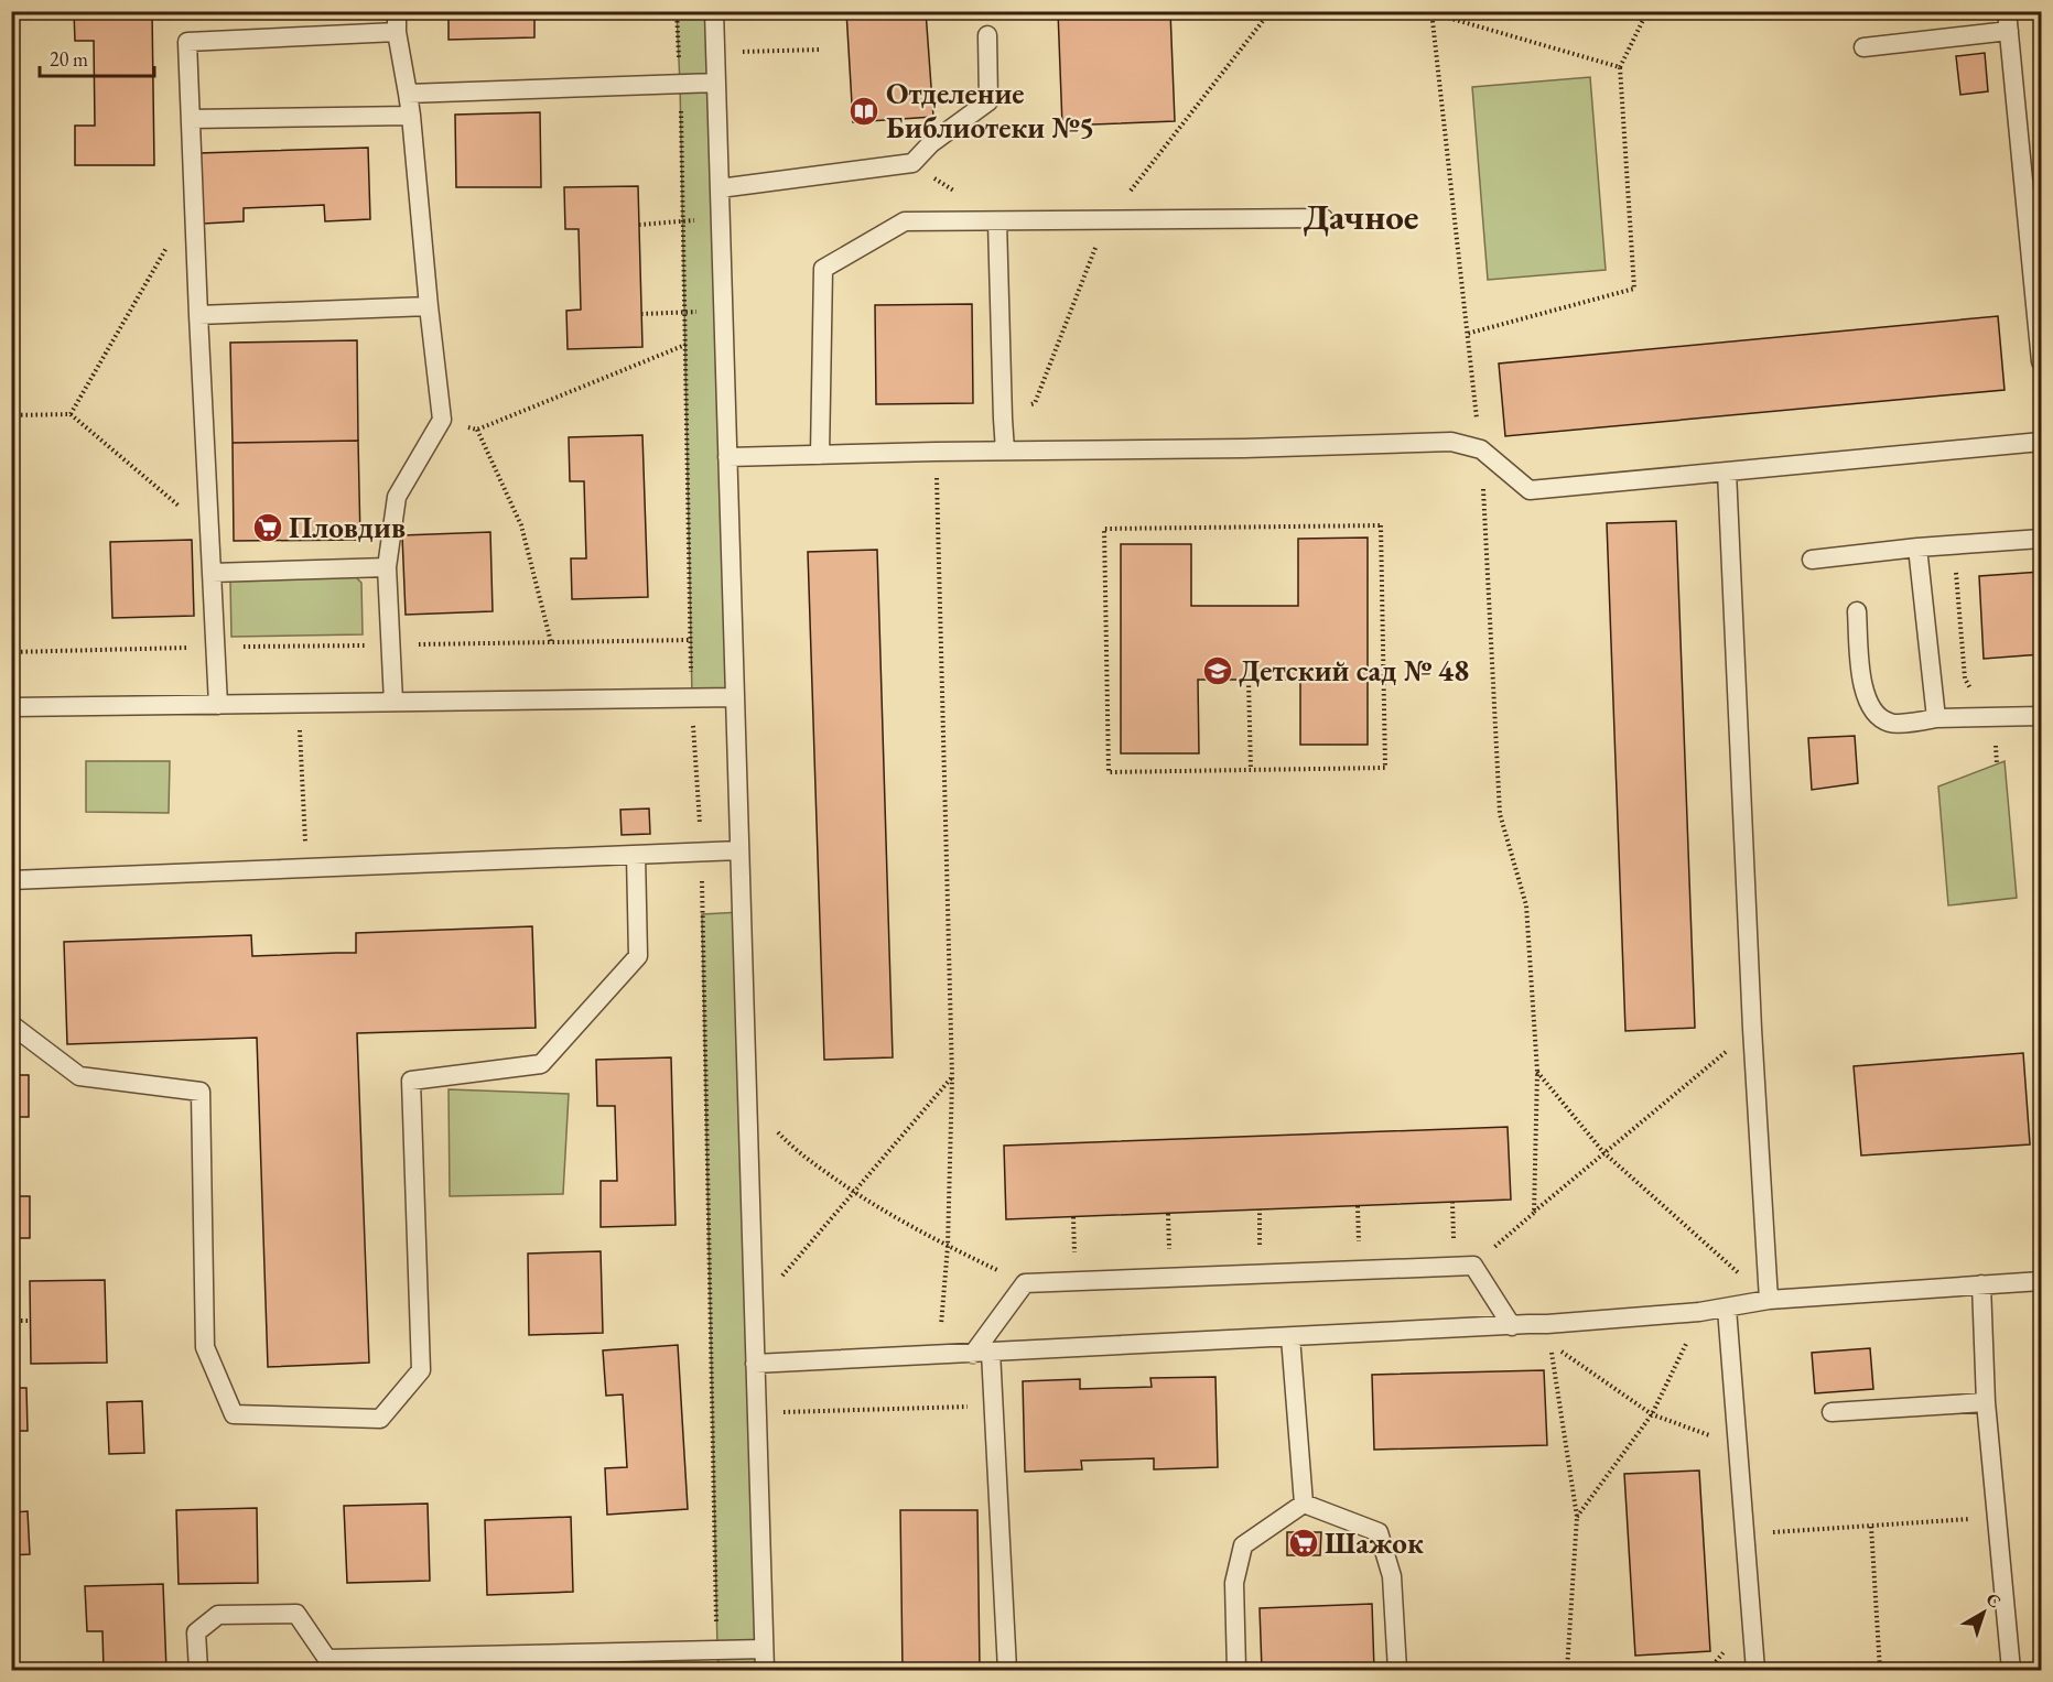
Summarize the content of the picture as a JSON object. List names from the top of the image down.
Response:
{
  "districts": ["Дачное"],
  "places": {
    "library": ["Отделение Библиотеки №5"],
    "supermarket": ["Пловдив", "Шажок"],
    "school or university": ["Детский сад № 48"]
  },
  "scale_bar": "20 m",
  "north": "top right"
}
